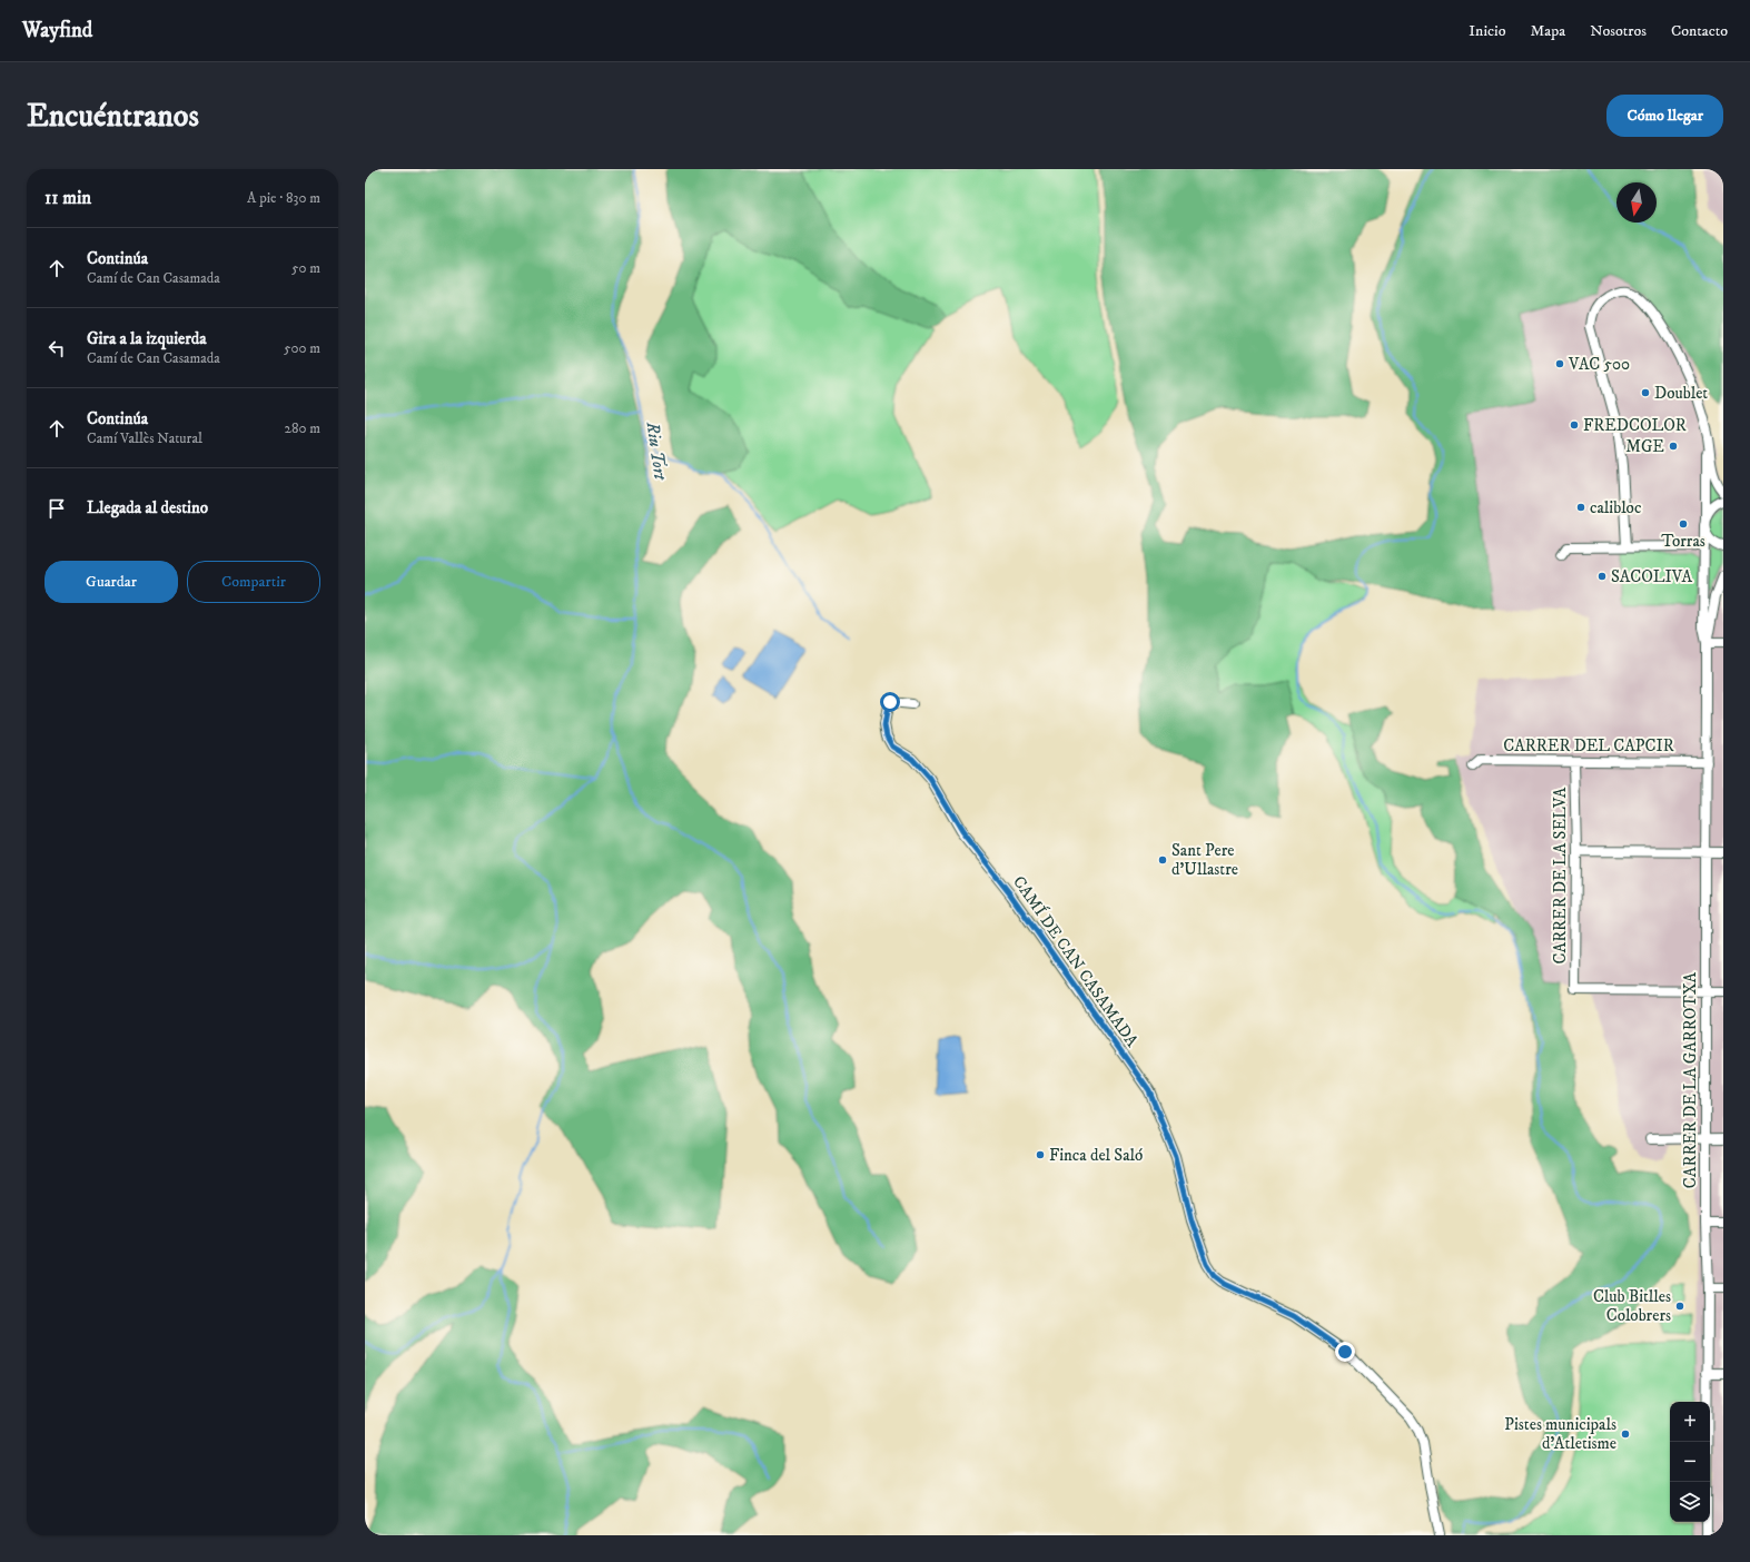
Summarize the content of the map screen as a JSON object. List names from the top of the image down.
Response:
{
  "streets": {
    "street": [
      "CARRER DEL CAPCIR",
      "CARRER DE LA SELVA",
      "CAMÍ DE CAN CASAMADA",
      "CARRER DE LA GARROTXA"
    ]
  },
  "crossings": [
    ["CARRER DEL CAPCIR", "CARRER DE LA SELVA"],
    ["CARRER DEL CAPCIR", "CARRER DE LA GARROTXA"],
    ["CARRER DE LA SELVA", "CARRER DE LA GARROTXA"]
  ],
  "water": ["Riu Tort"],
  "places": [
    "VAC 500",
    "Doublet",
    "FREDCOLOR",
    "MGE",
    "calibloc",
    "Torras",
    "SACOLIVA",
    "Sant Pere d'Ullastre",
    "Finca del Saló",
    "Club Bitlles Colobrers",
    "Pistes municipals d'Atletisme"
  ],
  "north": "bottom",
  "page": {
    "header": "Wayfind",
    "nav": [
      "Inicio",
      "Mapa",
      "Nosotros",
      "Contacto"
    ],
    "buttons": [
      "Cómo llegar",
      ["Guardar", "Compartir"]
    ],
    "title": "Encuéntranos",
    "heading": ["11 min", "A pie · 830 m"],
    "list": [
      ["Continúa", "Camí de Can Casamada", "50 m"],
      ["Gira a la izquierda", "Camí de Can Casamada", "500 m"],
      ["Continúa", "Camí Vallès Natural", "280 m"],
      "Llegada al destino"
    ],
    "map_buttons": ["+", "−"]
  }
}
